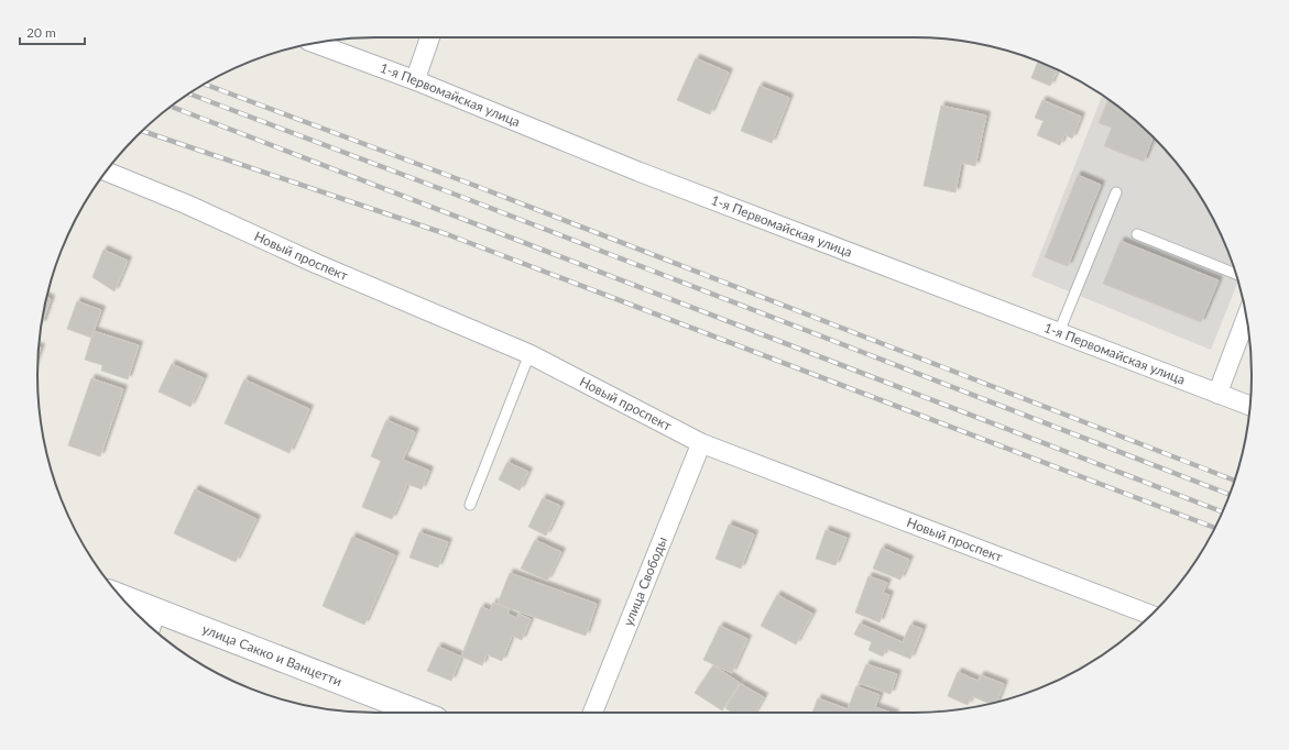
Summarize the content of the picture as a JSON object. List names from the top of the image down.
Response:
{
  "streets": {
    "main road": ["улица Сакко и Ванцетти"],
    "street": ["1-я Первомайская улица", "Новый проспект", "улица Свободы"]
  },
  "crossings": [
    ["Новый проспект", "улица Свободы"]
  ],
  "scale_bar": "20 m"
}
